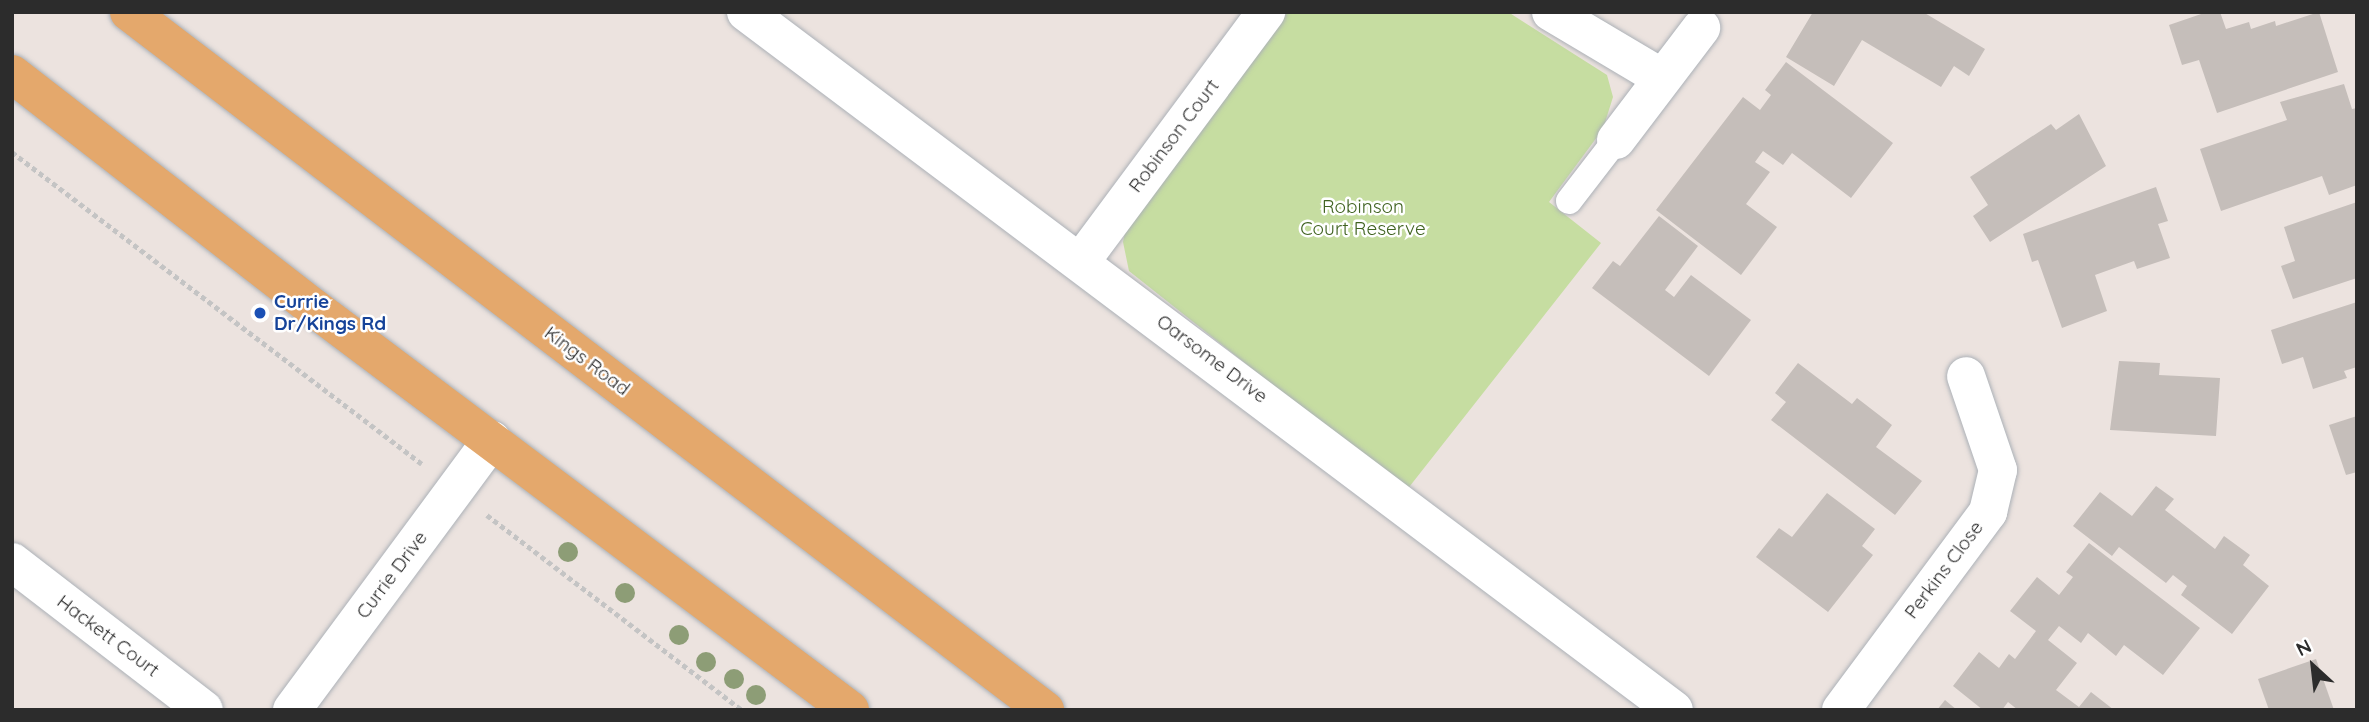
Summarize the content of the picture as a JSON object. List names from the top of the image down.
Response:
{
  "streets": {
    "main road": ["Kings Road"],
    "street": [
      "Robinson Court",
      "Oarsome Drive",
      "Perkins Close",
      "Currie Drive",
      "Hackett Court"
    ]
  },
  "crossings": [
    ["Robinson Court", "Oarsome Drive"]
  ],
  "parks": ["Robinson Court Reserve"],
  "places": ["Currie Dr/Kings Rd"],
  "north": "top left"
}
